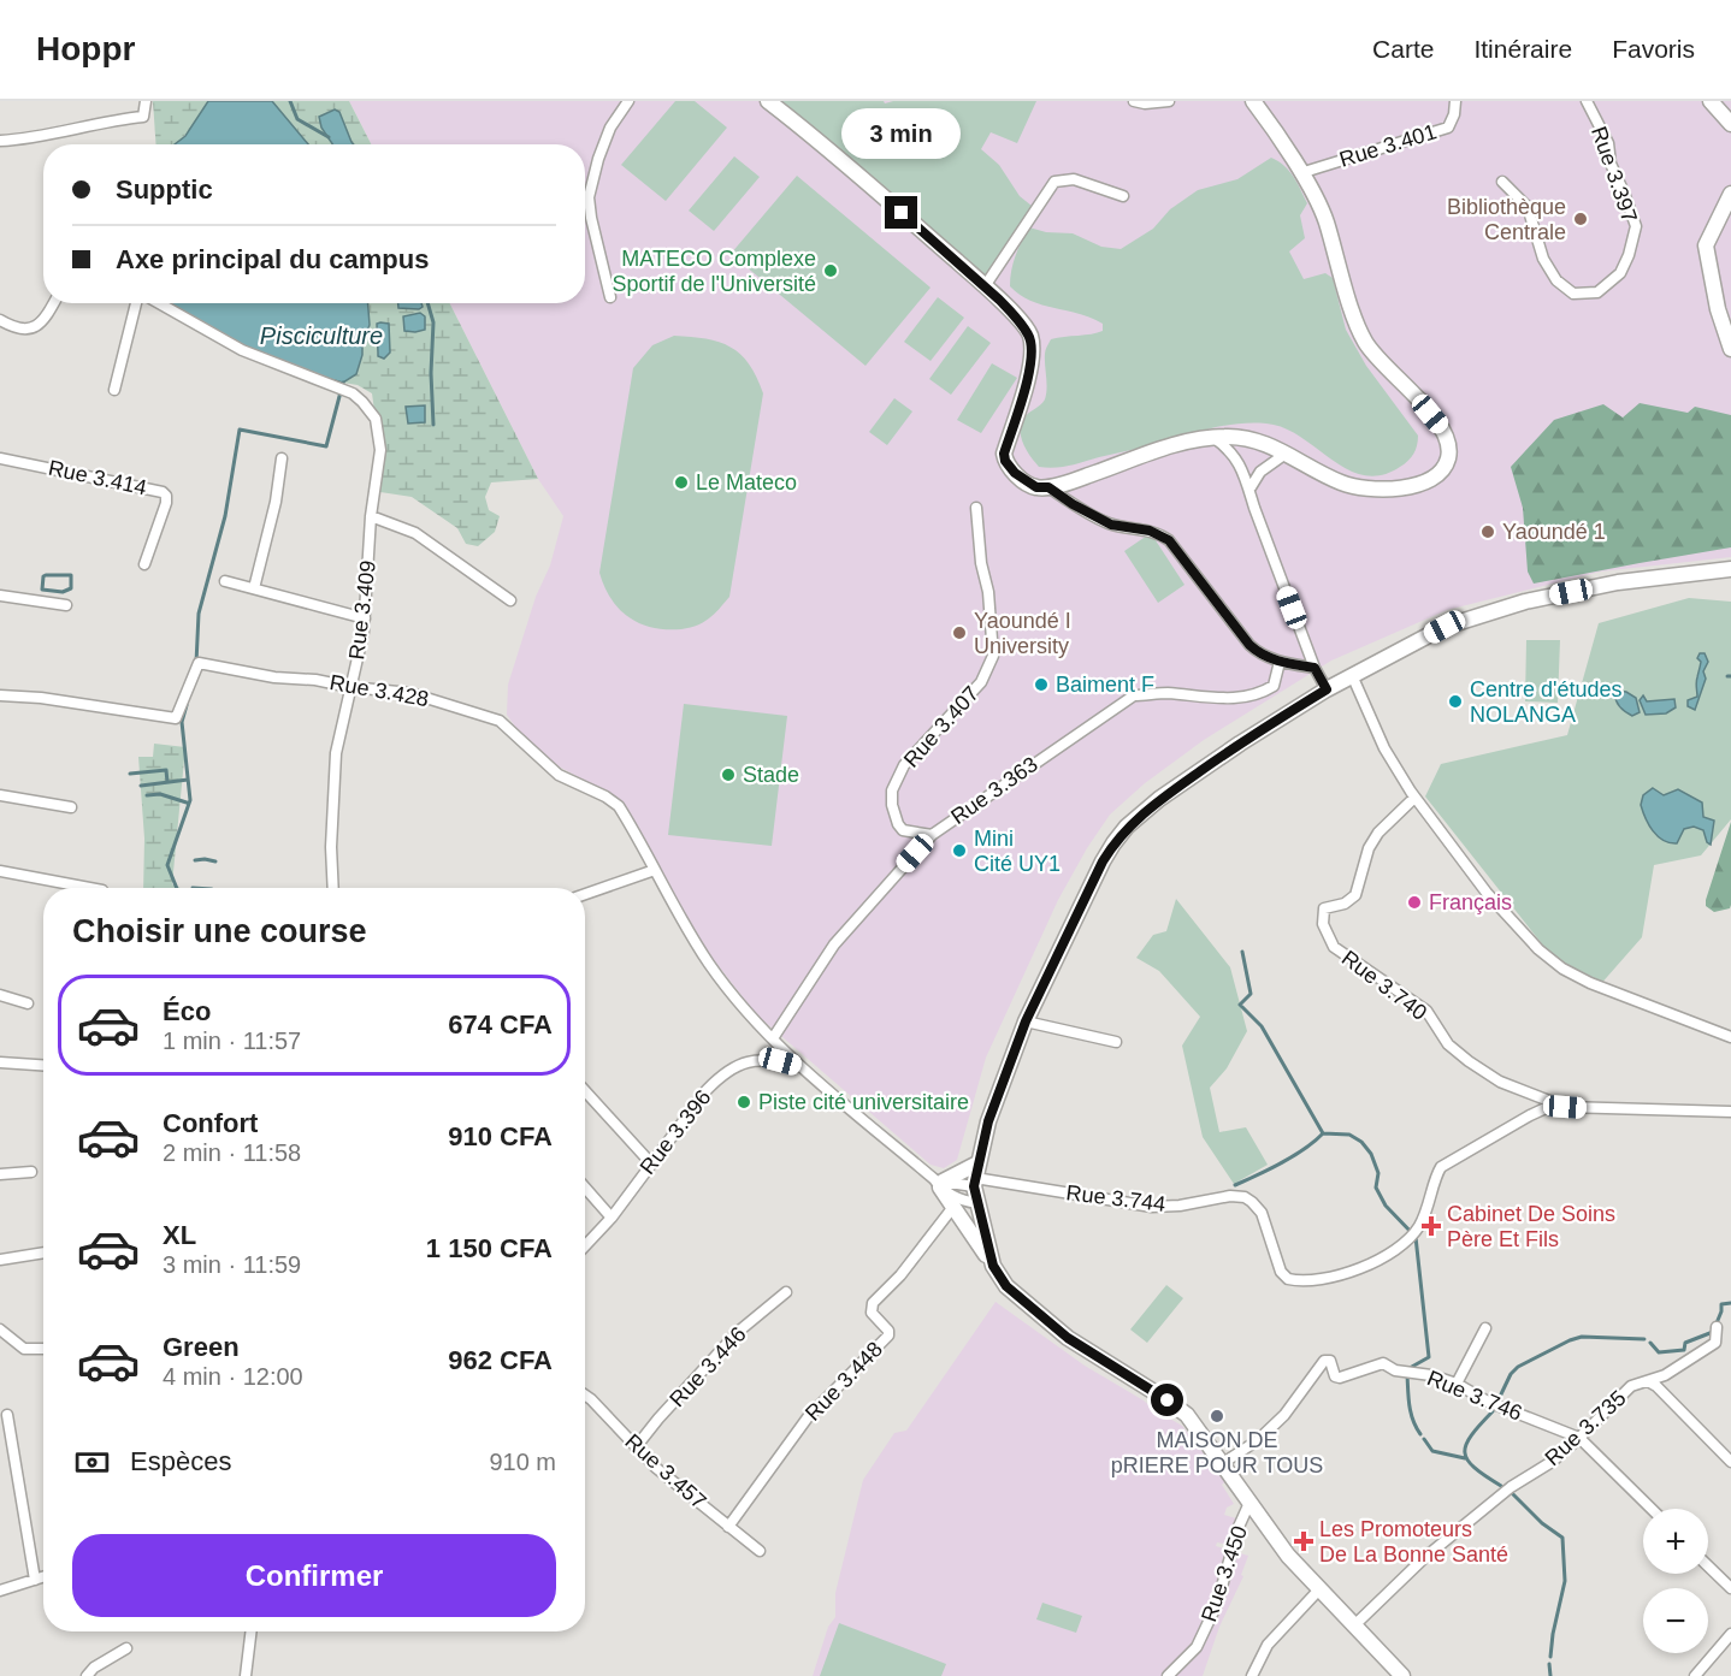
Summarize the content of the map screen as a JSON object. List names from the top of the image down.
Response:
{
  "streets": {
    "street": [
      "Rue 3.401",
      "Rue 3.397",
      "Rue 3.414",
      "Rue 3.409",
      "Rue 3.428",
      "Rue 3.407",
      "Rue 3.363",
      "Rue 3.740",
      "Rue 3.396",
      "Rue 3.744",
      "Rue 3.446",
      "Rue 3.448",
      "Rue 3.746",
      "Rue 3.735",
      "Rue 3.457",
      "Rue 3.450"
    ]
  },
  "crossings": [
    ["Rue 3.409", "Rue 3.428"],
    ["Rue 3.428", "Rue 3.363"],
    ["Rue 3.428", "Rue 3.396"],
    ["Rue 3.428", "Rue 3.744"],
    ["Rue 3.407", "Rue 3.363"],
    ["Rue 3.740", "Rue 3.744"],
    ["Rue 3.446", "Rue 3.457"],
    ["Rue 3.448", "Rue 3.457"],
    ["Rue 3.746", "Rue 3.735"]
  ],
  "water": ["Pisciculture"],
  "places": {
    "other": [
      "Bibliothèque Centrale",
      "MATECO Complexe Sportif de l'Université",
      "Le Mateco",
      "Yaoundé 1",
      "Yaoundé I University",
      "Baiment F",
      "Centre d'études NOLANGA",
      "Stade",
      "Mini Cité UY1",
      "Français",
      "Piste cité universitaire",
      "MAISON DE pRIERE POUR TOUS"
    ],
    "health": ["Cabinet De Soins Père Et Fils", "Les Promoteurs De La Bonne Santé"]
  },
  "page": {
    "header": "Hoppr",
    "nav": ["Carte", "Itinéraire", "Favoris"],
    "bubble": "3 min",
    "banner": ["Supptic", "Axe principal du campus"],
    "heading": "Choisir une course",
    "list": [
      {
        "name": "Éco",
        "note": "1 min · 11:57",
        "value": "674 CFA"
      },
      {
        "name": "Confort",
        "note": "2 min · 11:58",
        "value": "910 CFA"
      },
      {
        "name": "XL",
        "note": "3 min · 11:59",
        "value": "1 150 CFA"
      },
      {
        "name": "Green",
        "note": "4 min · 12:00",
        "value": "962 CFA"
      }
    ],
    "pay": ["Espèces", "910 m"],
    "map_buttons": ["+", "−"],
    "buttons": "Confirmer"
  }
}
